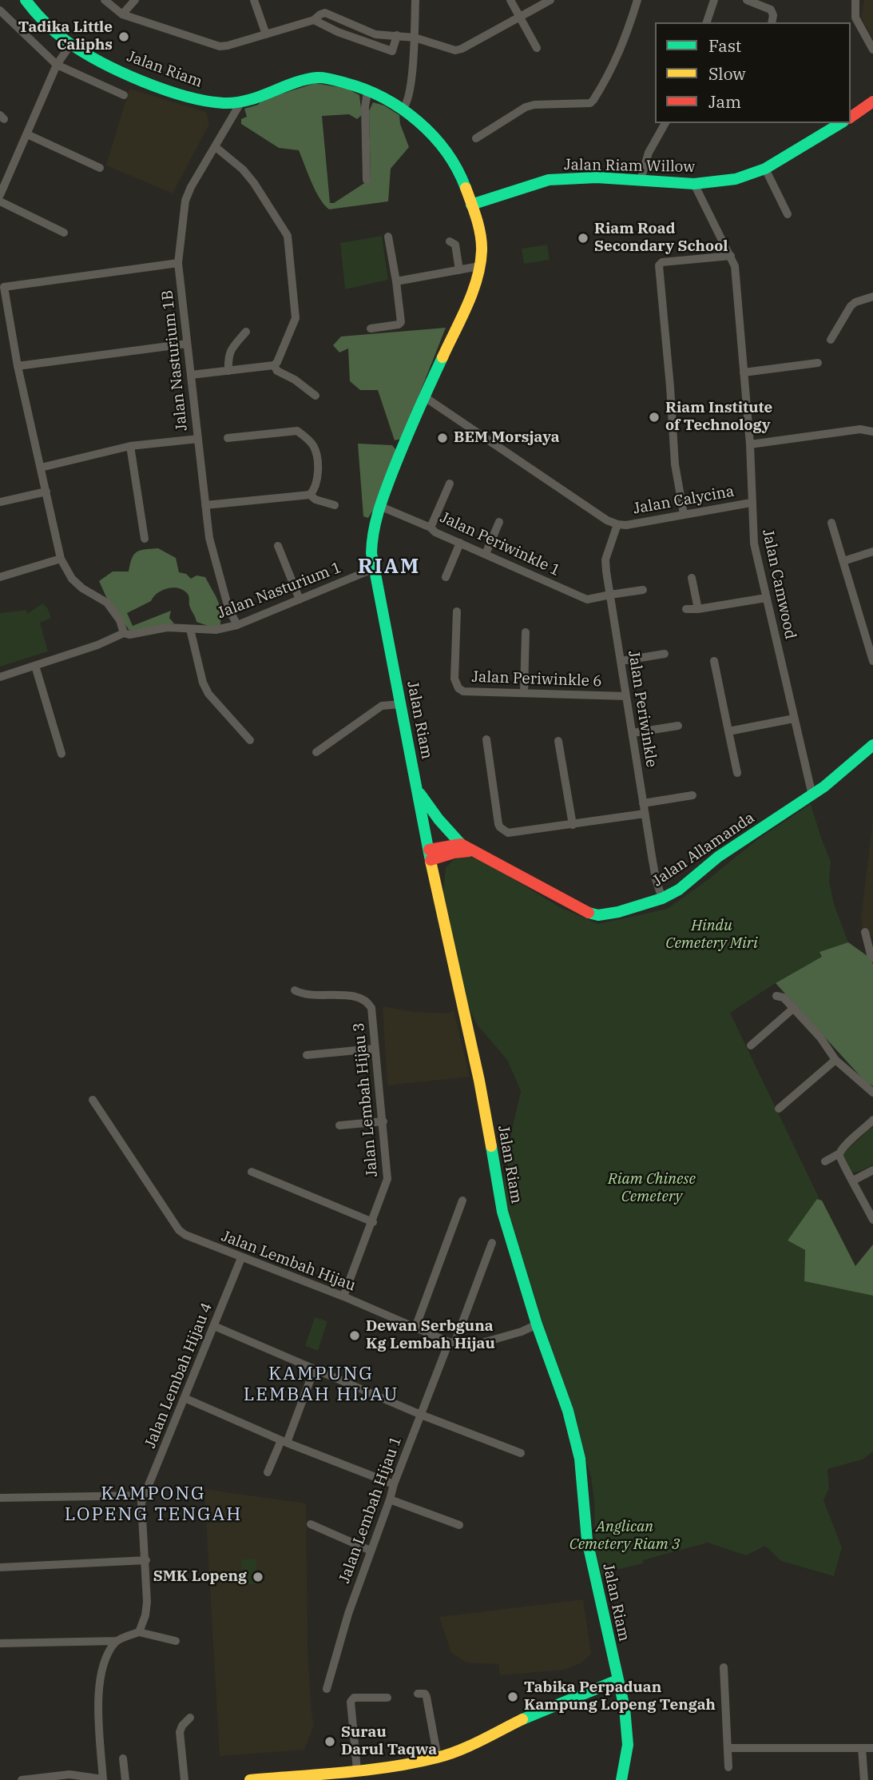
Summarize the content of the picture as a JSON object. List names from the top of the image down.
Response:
{
  "streets": {
    "main road": ["Jalan Riam", "Jalan Riam Willow", "Jalan Allamanda"],
    "street": [
      "Jalan Nasturium 1B",
      "Jalan Calycina",
      "Jalan Periwinkle 1",
      "Jalan Camwood",
      "Jalan Nasturium 1",
      "Jalan Periwinkle 6",
      "Jalan Periwinkle",
      "Jalan Lembah Hijau 3",
      "Jalan Lembah Hijau",
      "Jalan Lembah Hijau 4",
      "Jalan Lembah Hijau 1"
    ]
  },
  "crossings": [
    ["Jalan Riam", "Jalan Riam Willow"],
    ["Jalan Riam", "Jalan Nasturium 1B"],
    ["Jalan Riam", "Jalan Calycina"],
    ["Jalan Riam", "Jalan Periwinkle 1"],
    ["Jalan Riam", "Jalan Nasturium 1"],
    ["Jalan Riam", "Jalan Lembah Hijau"],
    ["Jalan Riam Willow", "Jalan Camwood"],
    ["Jalan Nasturium 1B", "Jalan Nasturium 1"],
    ["Jalan Calycina", "Jalan Camwood"],
    ["Jalan Calycina", "Jalan Periwinkle"],
    ["Jalan Periwinkle 1", "Jalan Periwinkle"],
    ["Jalan Camwood", "Jalan Allamanda"],
    ["Jalan Periwinkle 6", "Jalan Periwinkle"],
    ["Jalan Periwinkle", "Jalan Allamanda"],
    ["Jalan Lembah Hijau 3", "Jalan Lembah Hijau"],
    ["Jalan Lembah Hijau", "Jalan Lembah Hijau 4"],
    ["Jalan Lembah Hijau", "Jalan Lembah Hijau 1"]
  ],
  "districts": ["RIAM", "KAMPUNG LEMBAH HIJAU", "KAMPONG LOPENG TENGAH"],
  "parks": ["Hindu Cemetery Miri", "Riam Chinese Cemetery", "Anglican Cemetery Riam 3"],
  "places": [
    "Tadika Little Caliphs",
    "Riam Road Secondary School",
    "Riam Institute of Technology",
    "BEM Morsjaya",
    "Dewan Serbguna Kg Lembah Hijau",
    "SMK Lopeng",
    "Tabika Perpaduan Kampung Lopeng Tengah",
    "Surau Darul Taqwa"
  ],
  "legend": ["Fast", "Slow", "Jam"]
}
